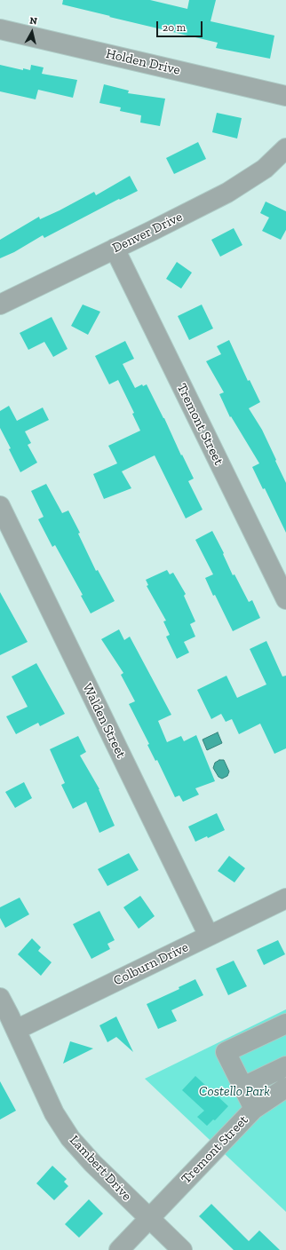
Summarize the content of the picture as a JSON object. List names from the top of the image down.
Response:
{
  "streets": {
    "street": [
      "Holden Drive",
      "Denver Drive",
      "Tremont Street",
      "Walden Street",
      "Colburn Drive",
      "Lambert Drive"
    ]
  },
  "crossings": [
    ["Denver Drive", "Tremont Street"],
    ["Tremont Street", "Lambert Drive"],
    ["Walden Street", "Colburn Drive"],
    ["Colburn Drive", "Lambert Drive"]
  ],
  "parks": ["Costello Park"],
  "scale_bar": "20 m",
  "north": "top"
}
